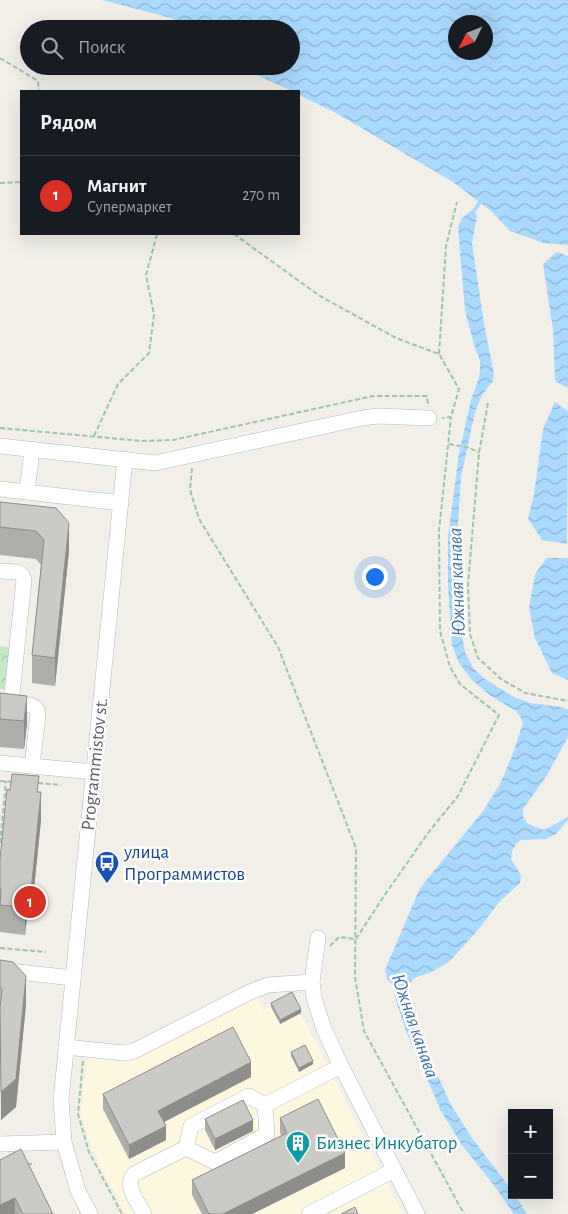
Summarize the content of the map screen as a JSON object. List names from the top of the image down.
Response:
{
  "streets": {
    "street": ["Programmistov st."]
  },
  "water": ["Южная канава"],
  "places": {
    "bus stop": ["улица Программистов"],
    "building": ["Бизнес Инкубатор"]
  },
  "north": "bottom left",
  "page": {
    "search": "Поиск",
    "heading": "Рядом",
    "list": [
      {
        "mark": "1",
        "name": "Магнит",
        "note": "Супермаркет",
        "value": "270 m"
      }
    ],
    "pins": "1",
    "map_buttons": ["+", "−"]
  }
}
